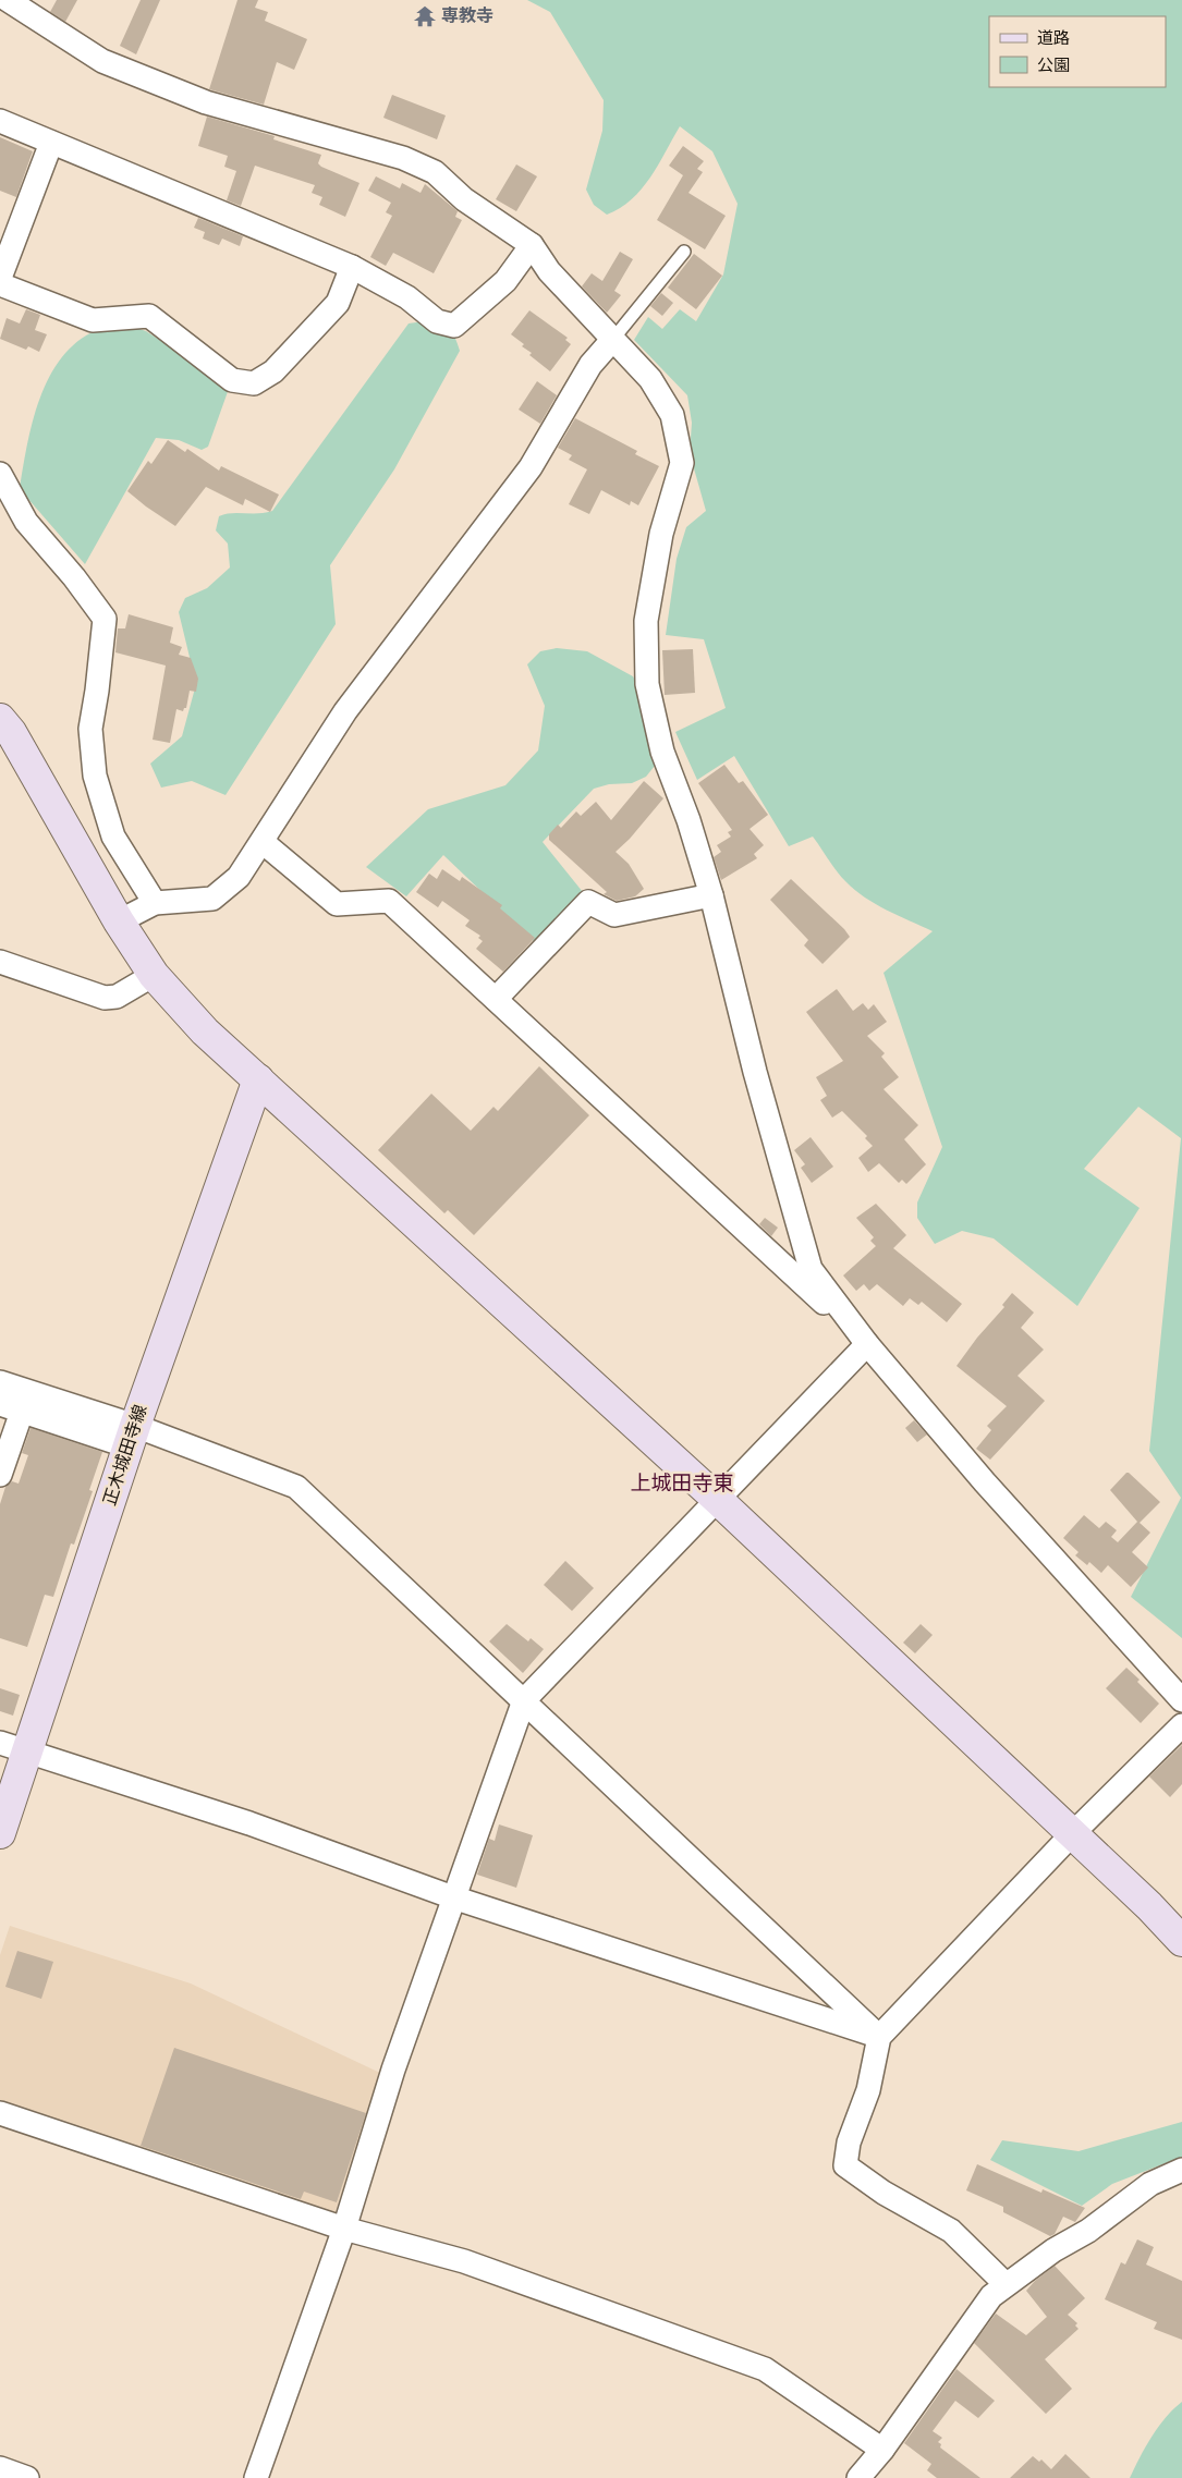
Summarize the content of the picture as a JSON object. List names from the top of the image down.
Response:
{
  "streets": {
    "street": ["正木城田寺線"]
  },
  "districts": ["上城田寺東"],
  "places": {
    "temple": ["専教寺"]
  },
  "legend": ["道路", "公園"]
}
